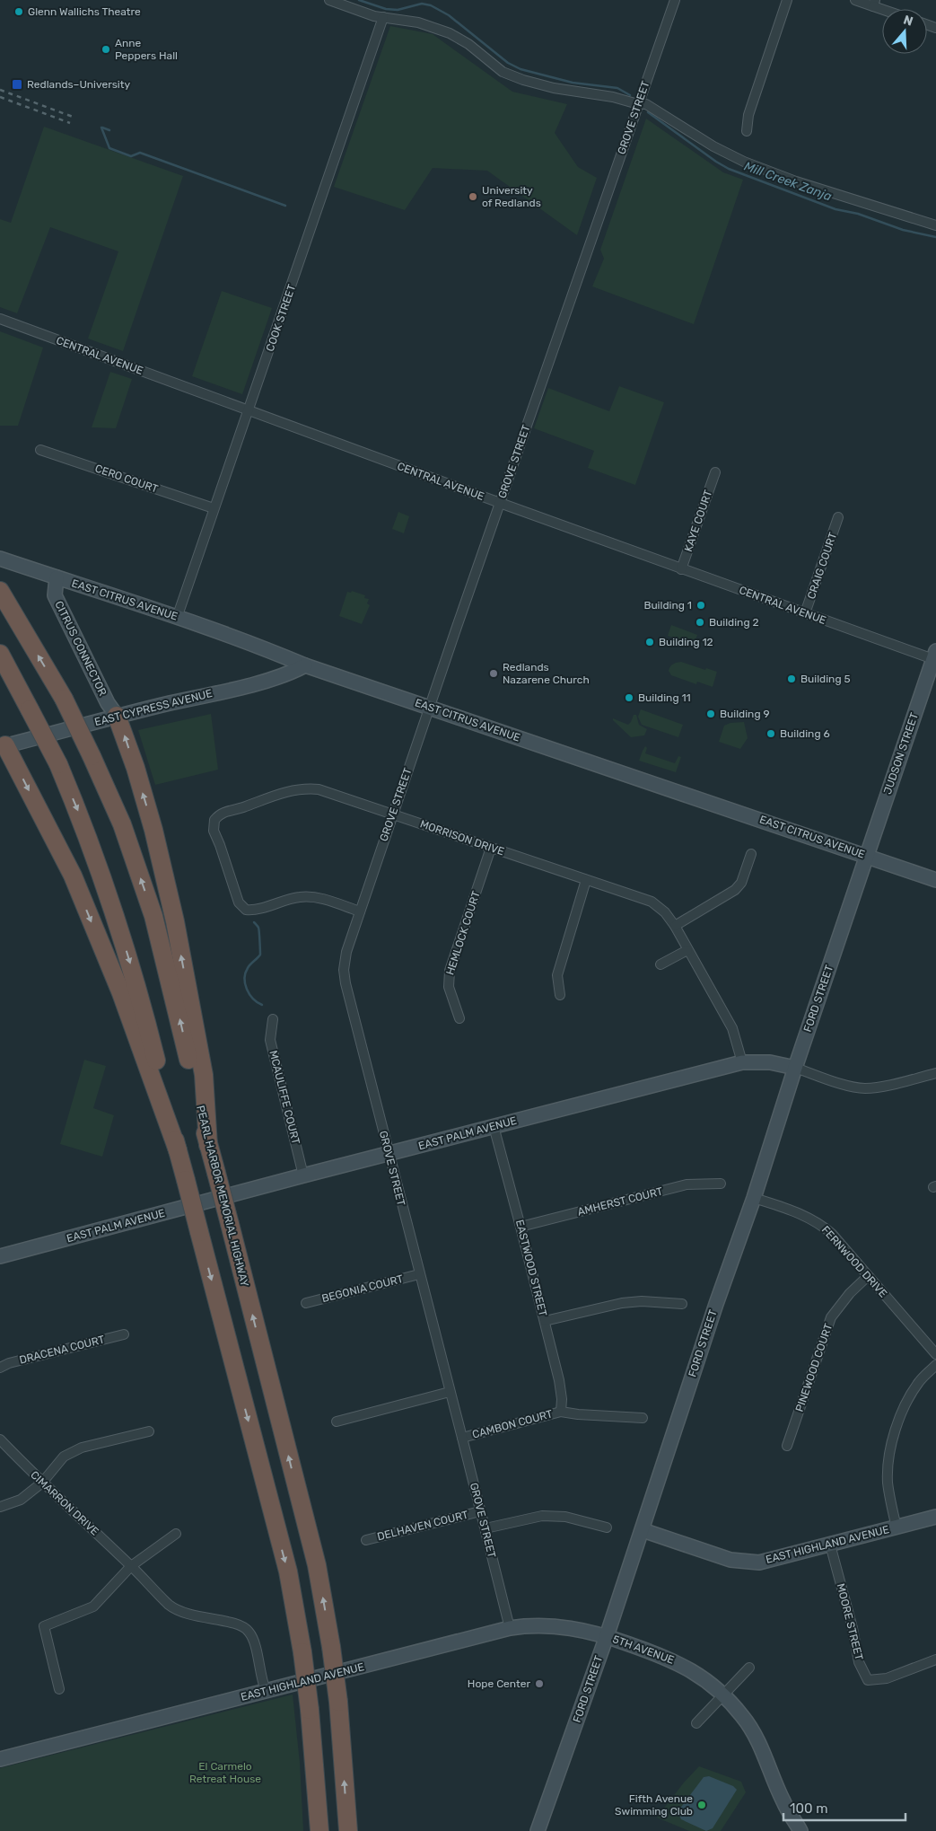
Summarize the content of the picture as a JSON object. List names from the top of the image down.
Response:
{
  "streets": {
    "highway": ["PEARL HARBOR MEMORIAL HIGHWAY"],
    "main road": [
      "EAST CITRUS AVENUE",
      "CITRUS CONNECTOR",
      "EAST CYPRESS AVENUE",
      "JUDSON STREET",
      "FORD STREET",
      "EAST PALM AVENUE",
      "EAST HIGHLAND AVENUE",
      "5TH AVENUE"
    ],
    "street": [
      "GROVE STREET",
      "COOK STREET",
      "CENTRAL AVENUE",
      "CERO COURT",
      "KAYE COURT",
      "CRAIG COURT",
      "MORRISON DRIVE",
      "HEMLOCK COURT",
      "MCAULIFFE COURT",
      "AMHERST COURT",
      "FERNWOOD DRIVE",
      "EASTWOOD STREET",
      "BEGONIA COURT",
      "DRACENA COURT",
      "PINEWOOD COURT",
      "CAMBON COURT",
      "CIMARRON DRIVE",
      "DELHAVEN COURT",
      "MOORE STREET"
    ]
  },
  "crossings": [
    ["GROVE STREET", "CENTRAL AVENUE"],
    ["GROVE STREET", "EAST CITRUS AVENUE"],
    ["GROVE STREET", "MORRISON DRIVE"],
    ["GROVE STREET", "EAST PALM AVENUE"],
    ["GROVE STREET", "BEGONIA COURT"],
    ["GROVE STREET", "CAMBON COURT"],
    ["GROVE STREET", "DELHAVEN COURT"],
    ["GROVE STREET", "EAST HIGHLAND AVENUE"],
    ["COOK STREET", "CENTRAL AVENUE"],
    ["COOK STREET", "CERO COURT"],
    ["COOK STREET", "EAST CITRUS AVENUE"],
    ["CENTRAL AVENUE", "KAYE COURT"],
    ["CENTRAL AVENUE", "CRAIG COURT"],
    ["CENTRAL AVENUE", "JUDSON STREET"],
    ["EAST CITRUS AVENUE", "CITRUS CONNECTOR"],
    ["EAST CITRUS AVENUE", "EAST CYPRESS AVENUE"],
    ["EAST CITRUS AVENUE", "JUDSON STREET"],
    ["EAST CITRUS AVENUE", "FORD STREET"],
    ["CITRUS CONNECTOR", "EAST CYPRESS AVENUE"],
    ["JUDSON STREET", "FORD STREET"],
    ["MORRISON DRIVE", "HEMLOCK COURT"],
    ["MORRISON DRIVE", "EAST PALM AVENUE"],
    ["FORD STREET", "EAST PALM AVENUE"],
    ["FORD STREET", "FERNWOOD DRIVE"],
    ["FORD STREET", "EAST HIGHLAND AVENUE"],
    ["FORD STREET", "5TH AVENUE"],
    ["MCAULIFFE COURT", "EAST PALM AVENUE"],
    ["EAST PALM AVENUE", "EASTWOOD STREET"],
    ["AMHERST COURT", "EASTWOOD STREET"],
    ["FERNWOOD DRIVE", "PINEWOOD COURT"],
    ["EASTWOOD STREET", "CAMBON COURT"],
    ["CIMARRON DRIVE", "EAST HIGHLAND AVENUE"],
    ["EAST HIGHLAND AVENUE", "MOORE STREET"],
    ["EAST HIGHLAND AVENUE", "5TH AVENUE"]
  ],
  "water": ["Mill Creek Zanja"],
  "parks": ["El Carmelo Retreat House"],
  "places": {
    "other": [
      "Glenn Wallichs Theatre",
      "Anne Peppers Hall",
      "University of Redlands",
      "Building 1",
      "Building 2",
      "Building 12",
      "Redlands Nazarene Church",
      "Building 5",
      "Building 11",
      "Building 9",
      "Building 6",
      "Hope Center",
      "Fifth Avenue Swimming Club"
    ],
    "transit": ["Redlands–University"]
  },
  "scale_bar": "100 m",
  "north": "top"
}
